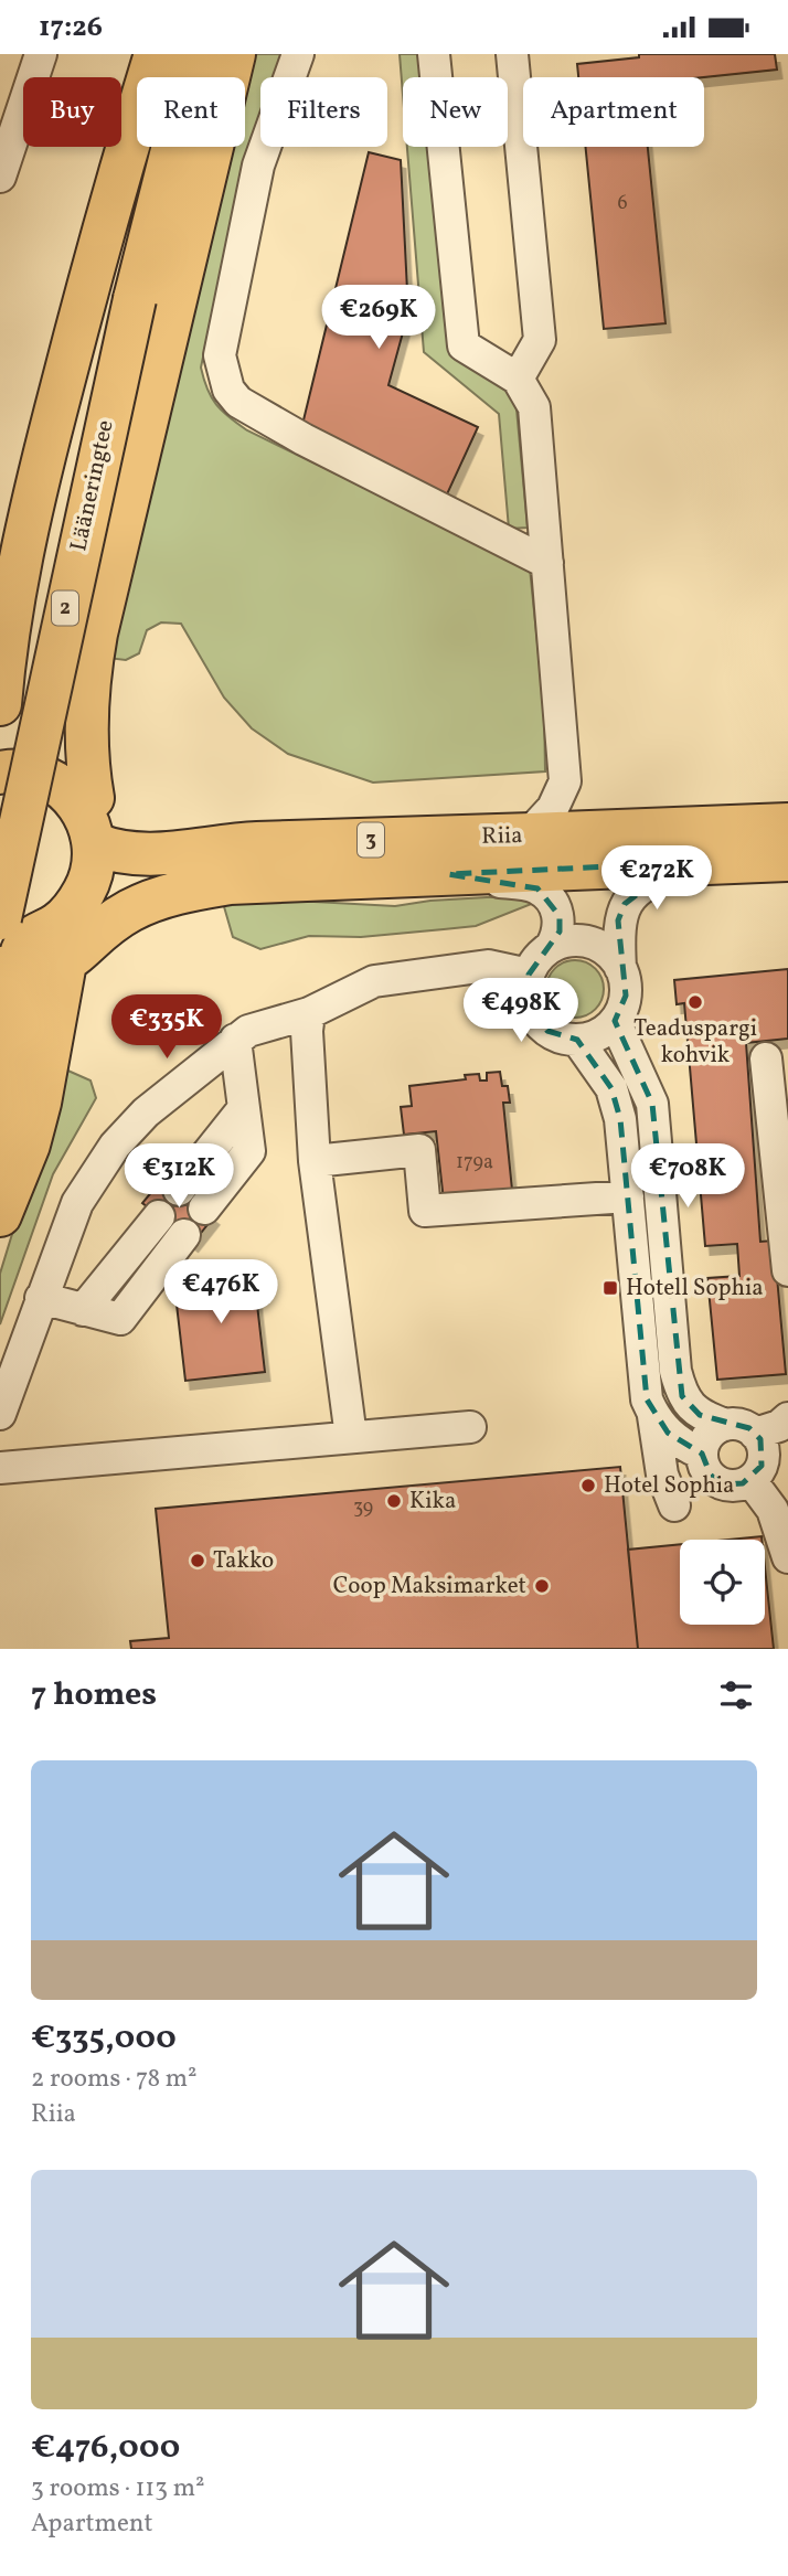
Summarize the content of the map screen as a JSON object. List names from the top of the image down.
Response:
{
  "streets": {
    "highway": [
      "Lääneringtee",
      "2",
      "Riia",
      "3"
    ]
  },
  "crossings": [
    ["Lääneringtee", "Riia"]
  ],
  "places": {
    "other": [
      "Teaduspargi kohvik",
      "Hotel Sophia",
      "Kika",
      "Takko",
      "Coop Maksimarket"
    ],
    "transit": ["Hotell Sophia"]
  },
  "house_numbers": ["6", "179a", "39"],
  "page": {
    "status": "17:26",
    "chip": [
      "Buy",
      "Rent",
      "Filters",
      "New",
      "Apartment"
    ],
    "price": [
      "€269K",
      "€272K",
      "€498K",
      "€335K",
      "€312K",
      "€708K",
      "€476K"
    ],
    "heading": "7 homes",
    "list": [
      {
        "name": "€335,000",
        "note": "2 rooms · 78 m² · Riia"
      },
      {
        "name": "€476,000",
        "note": "3 rooms · 113 m² · Apartment"
      }
    ]
  }
}
